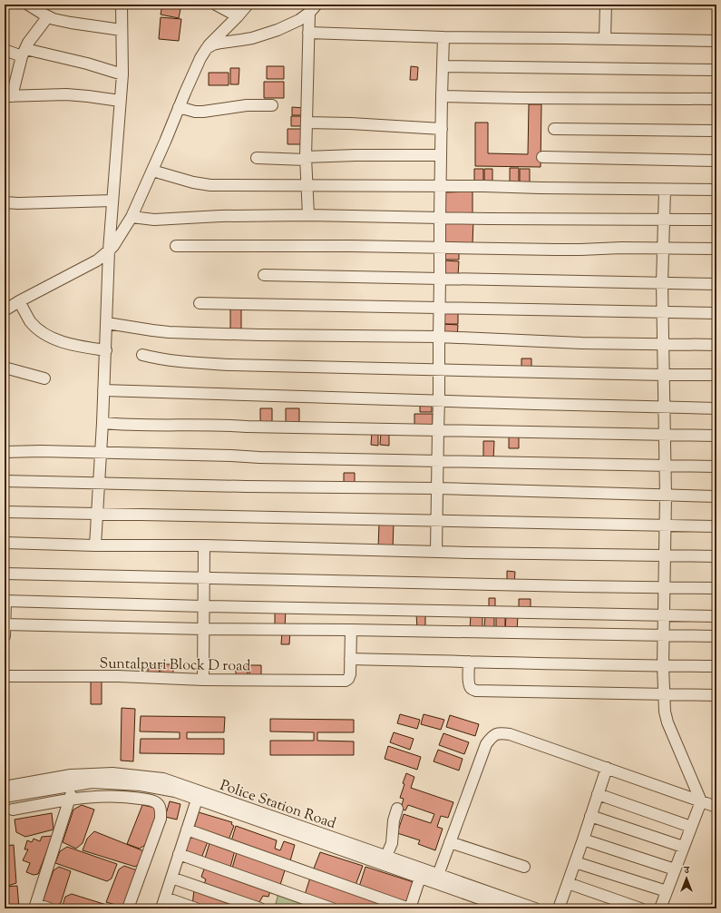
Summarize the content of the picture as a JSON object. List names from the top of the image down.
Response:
{
  "streets": {
    "street": ["Suntalpuri Block D road", "Police Station Road"]
  },
  "north": "top"
}
